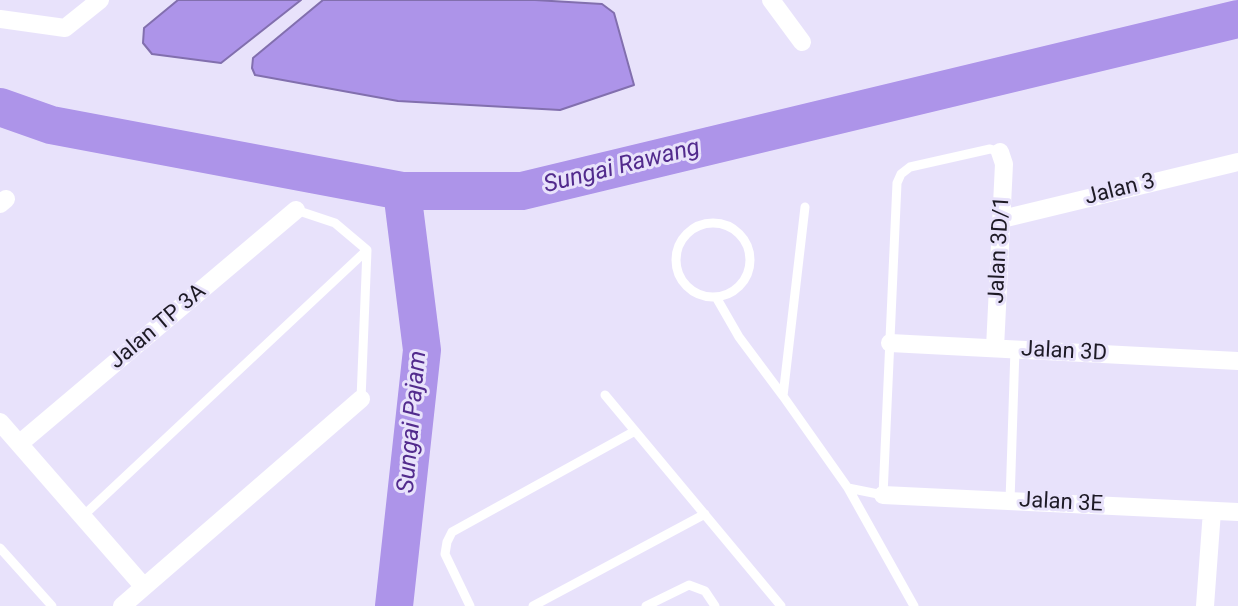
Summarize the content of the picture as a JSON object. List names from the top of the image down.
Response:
{
  "streets": {
    "street": [
      "Jalan 3",
      "Jalan 3D/1",
      "Jalan TP 3A",
      "Jalan 3D",
      "Jalan 3E"
    ]
  },
  "crossings": [
    ["Jalan 3", "Jalan 3D/1"],
    ["Jalan 3D/1", "Jalan 3D"]
  ],
  "water": ["Sungai Rawang", "Sungai Pajam"]
}
